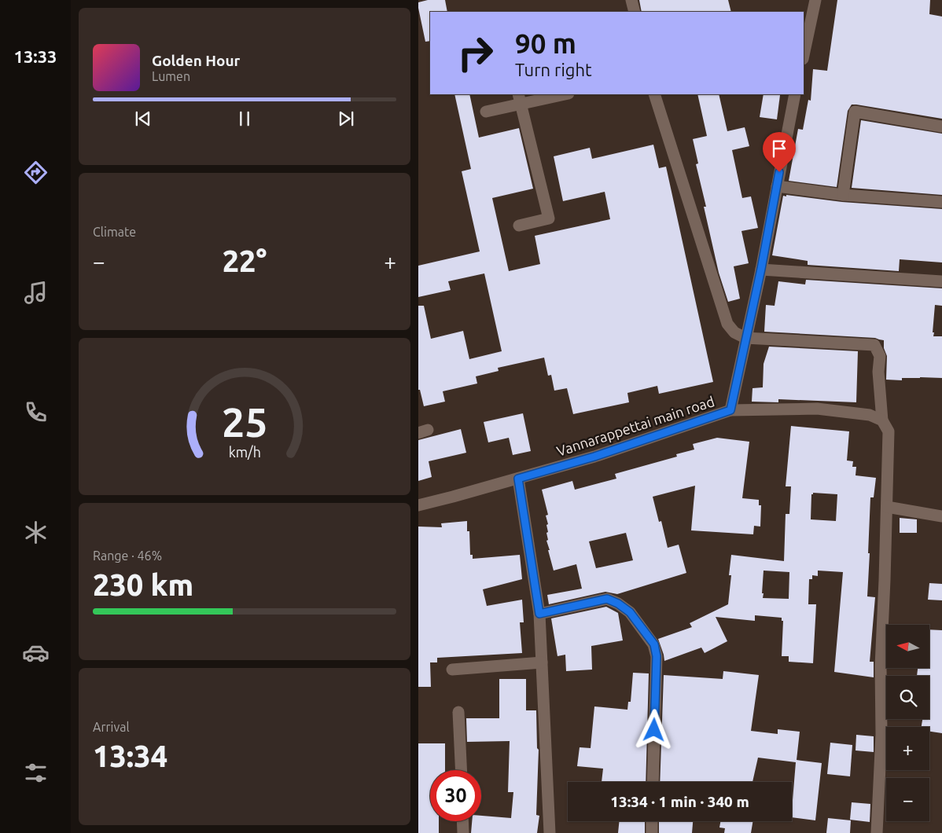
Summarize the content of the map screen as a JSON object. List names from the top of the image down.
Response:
{
  "streets": {
    "street": ["Vannarappettai main road"]
  },
  "north": "left",
  "page": {
    "tabs": "13:33",
    "turn": ["90 m", "Turn right"],
    "song": ["Golden Hour", "Lumen"],
    "tile": [
      "Climate",
      ["Range · 46%", "230 km"],
      ["Arrival", "13:34"]
    ],
    "heat": ["−", "22°", "+"],
    "map_buttons": ["+", "−"],
    "limit": "30",
    "trip": "13:34 · 1 min · 340 m",
    "gauge": ["25", "km/h"]
  }
}
